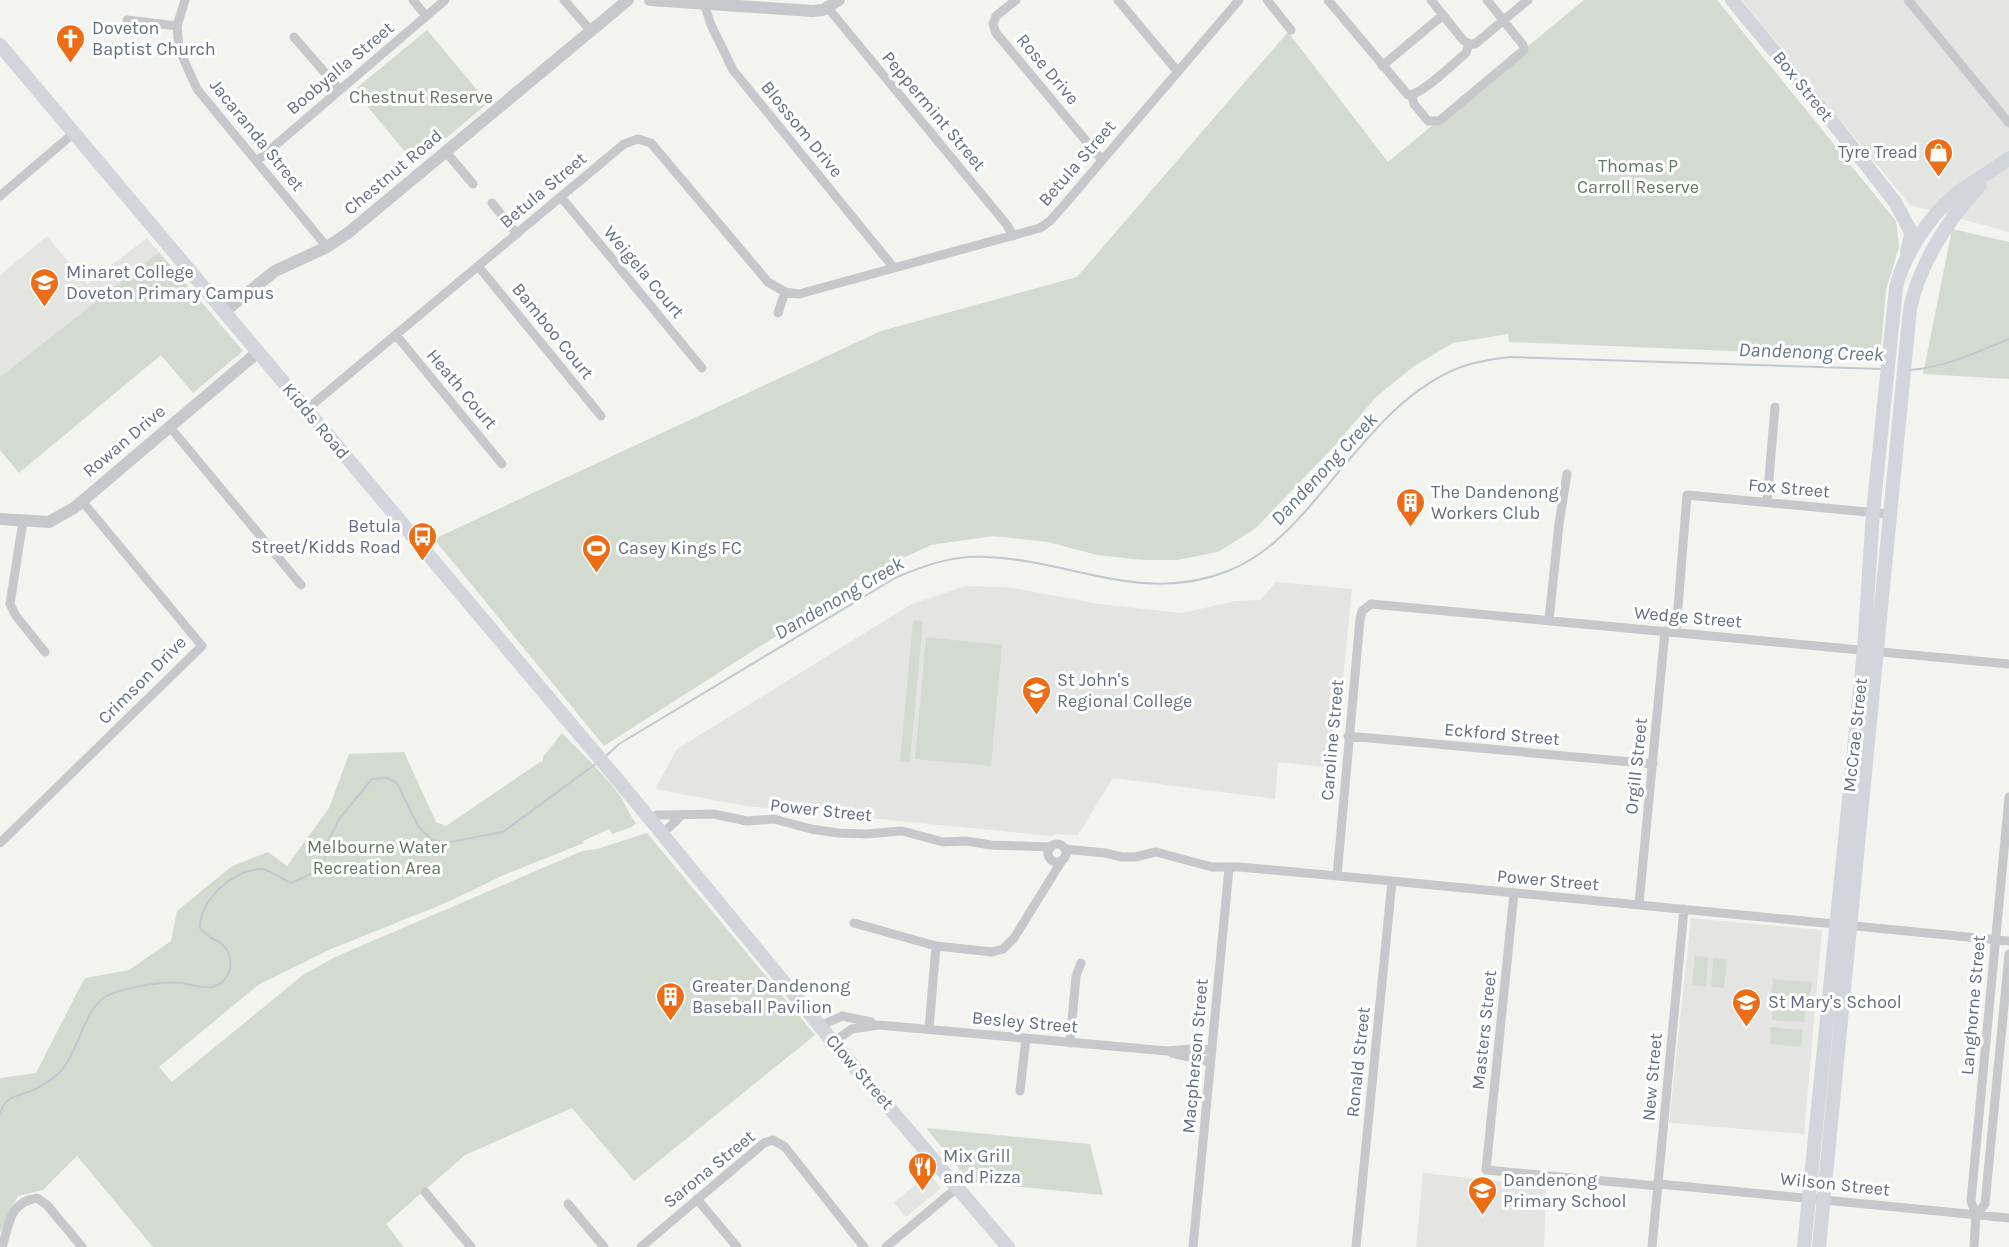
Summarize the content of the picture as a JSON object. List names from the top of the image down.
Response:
{
  "streets": {
    "main road": [
      "Box Street",
      "Kidds Road",
      "McCrae Street",
      "Clow Street"
    ],
    "street": [
      "Boobyalla Street",
      "Rose Drive",
      "Peppermint Street",
      "Blossom Drive",
      "Jacaranda Street",
      "Betula Street",
      "Chestnut Road",
      "Weigela Court",
      "Bamboo Court",
      "Heath Court",
      "Rowan Drive",
      "Fox Street",
      "Wedge Street",
      "Crimson Drive",
      "Eckford Street",
      "Caroline Street",
      "Orgill Street",
      "Power Street",
      "Langhorne Street",
      "Besley Street",
      "Masters Street",
      "Macpherson Street",
      "Ronald Street",
      "New Street",
      "Sarona Street",
      "Wilson Street"
    ]
  },
  "crossings": [
    ["Boobyalla Street", "Jacaranda Street"],
    ["Rose Drive", "Betula Street"],
    ["Box Street", "McCrae Street"],
    ["Peppermint Street", "Betula Street"],
    ["Blossom Drive", "Betula Street"],
    ["Jacaranda Street", "Chestnut Road"],
    ["Betula Street", "Weigela Court"],
    ["Betula Street", "Bamboo Court"],
    ["Betula Street", "Heath Court"],
    ["Betula Street", "Kidds Road"],
    ["Chestnut Road", "Kidds Road"],
    ["Kidds Road", "Rowan Drive"],
    ["Kidds Road", "Clow Street"],
    ["Rowan Drive", "Crimson Drive"],
    ["Fox Street", "McCrae Street"],
    ["Fox Street", "Orgill Street"],
    ["Wedge Street", "McCrae Street"],
    ["Wedge Street", "Caroline Street"],
    ["Wedge Street", "Orgill Street"],
    ["Eckford Street", "Caroline Street"],
    ["Eckford Street", "Orgill Street"],
    ["McCrae Street", "Power Street"],
    ["McCrae Street", "Wilson Street"],
    ["Caroline Street", "Power Street"],
    ["Orgill Street", "Power Street"],
    ["Power Street", "Langhorne Street"],
    ["Power Street", "Masters Street"],
    ["Power Street", "Macpherson Street"],
    ["Power Street", "Ronald Street"],
    ["Power Street", "Clow Street"],
    ["Power Street", "New Street"],
    ["Langhorne Street", "Wilson Street"],
    ["Besley Street", "Macpherson Street"],
    ["Besley Street", "Clow Street"],
    ["Masters Street", "Wilson Street"],
    ["New Street", "Wilson Street"]
  ],
  "water": ["Dandenong Creek"],
  "parks": ["Chestnut Reserve", "Thomas P Carroll Reserve", "Melbourne Water Recreation Area"],
  "places": {
    "church": ["Doveton Baptist Church"],
    "shop": ["Tyre Tread"],
    "school or university": [
      "Minaret College Doveton Primary Campus",
      "St John's Regional College",
      "St Mary's School",
      "Dandenong Primary School"
    ],
    "building": ["The Dandenong Workers Club", "Greater Dandenong Baseball Pavilion"],
    "bus stop": ["Betula Street/Kidds Road"],
    "sports": ["Casey Kings FC"],
    "restaurant": ["Mix Grill and Pizza"]
  }
}
